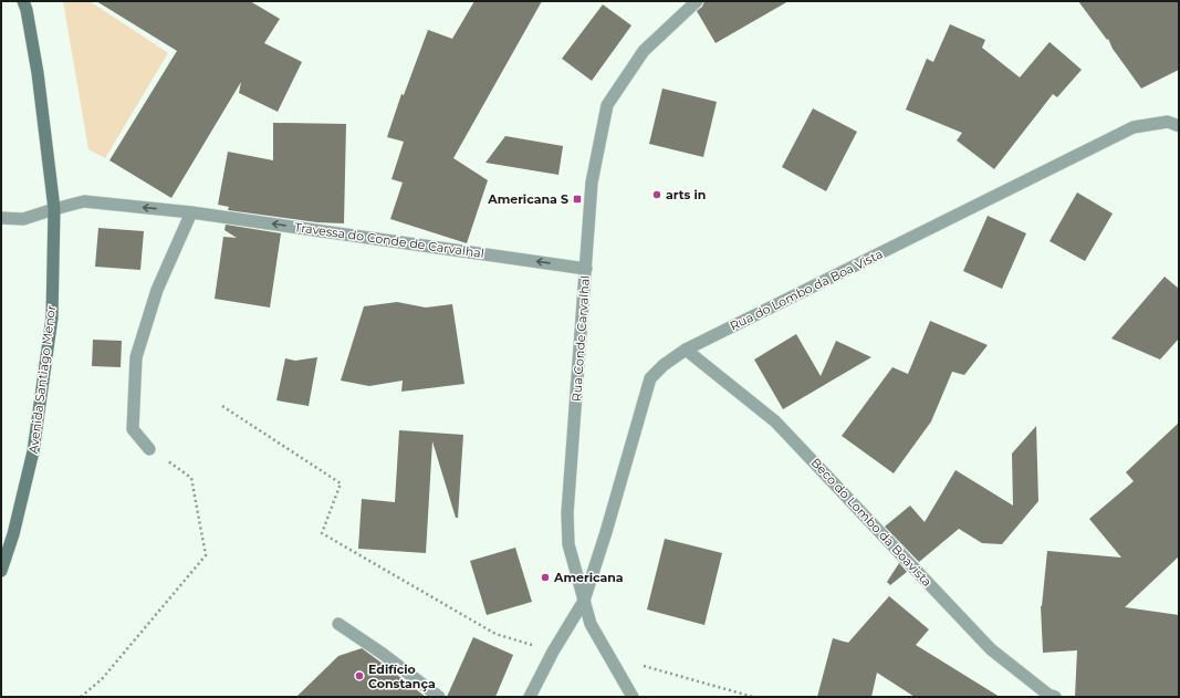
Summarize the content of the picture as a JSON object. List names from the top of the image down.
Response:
{
  "streets": {
    "main road": ["Avenida Santiago Menor"],
    "street": [
      "Travessa do Conde de Carvalhal",
      "Rua do Lombo da Boa Vista",
      "Rua Conde Carvalhal",
      "Beco do Lombo da Boavista"
    ]
  },
  "crossings": [
    ["Travessa do Conde de Carvalhal", "Rua Conde Carvalhal"],
    ["Travessa do Conde de Carvalhal", "Avenida Santiago Menor"],
    ["Rua do Lombo da Boa Vista", "Rua Conde Carvalhal"],
    ["Rua do Lombo da Boa Vista", "Beco do Lombo da Boavista"]
  ],
  "one_way": ["Travessa do Conde de Carvalhal"],
  "places": {
    "other": ["arts in", "Americana", "Edifício Constança"],
    "transit": ["Americana S"]
  }
}
